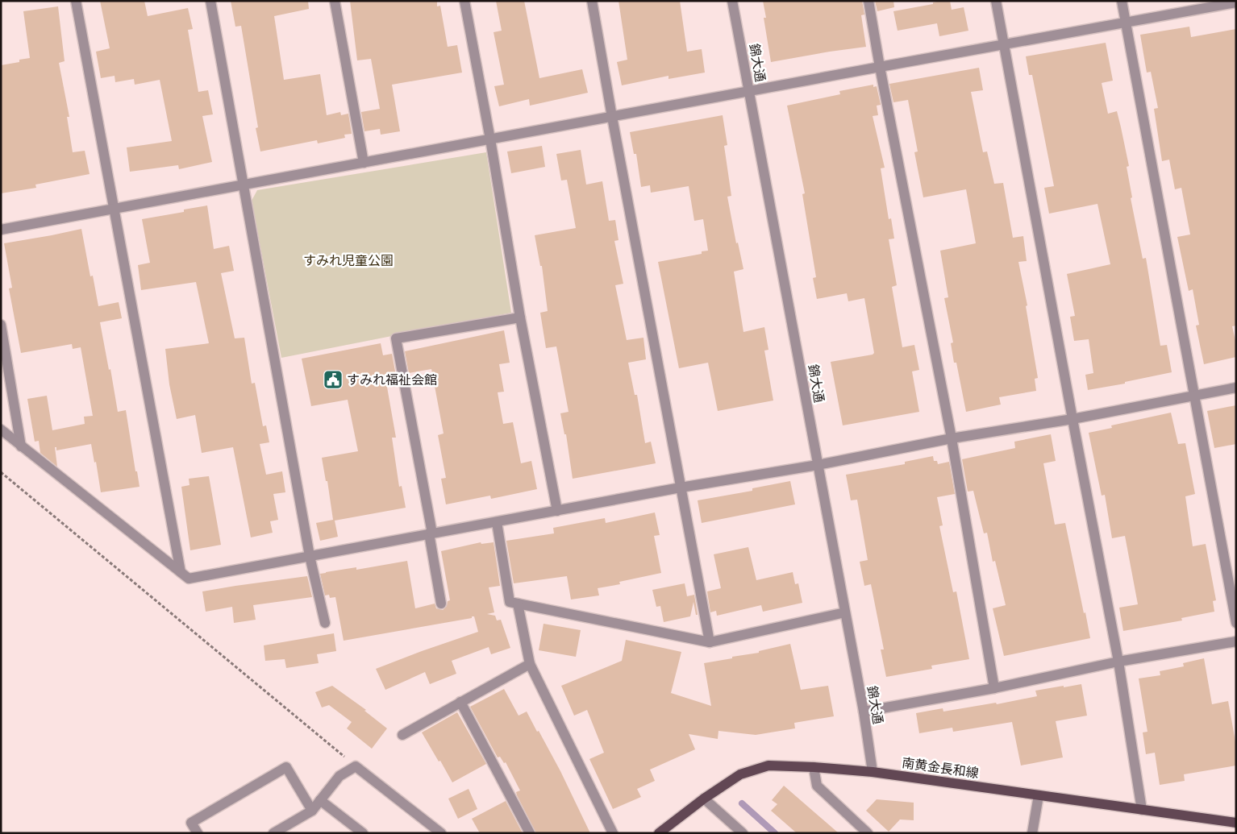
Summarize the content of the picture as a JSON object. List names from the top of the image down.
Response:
{
  "streets": {
    "main road": ["南黄金長和線"],
    "street": ["錦大通"]
  },
  "crossings": [
    ["錦大通", "南黄金長和線"]
  ],
  "parks": ["すみれ児童公園"],
  "places": {
    "public building": ["すみれ福祉会館"]
  }
}
